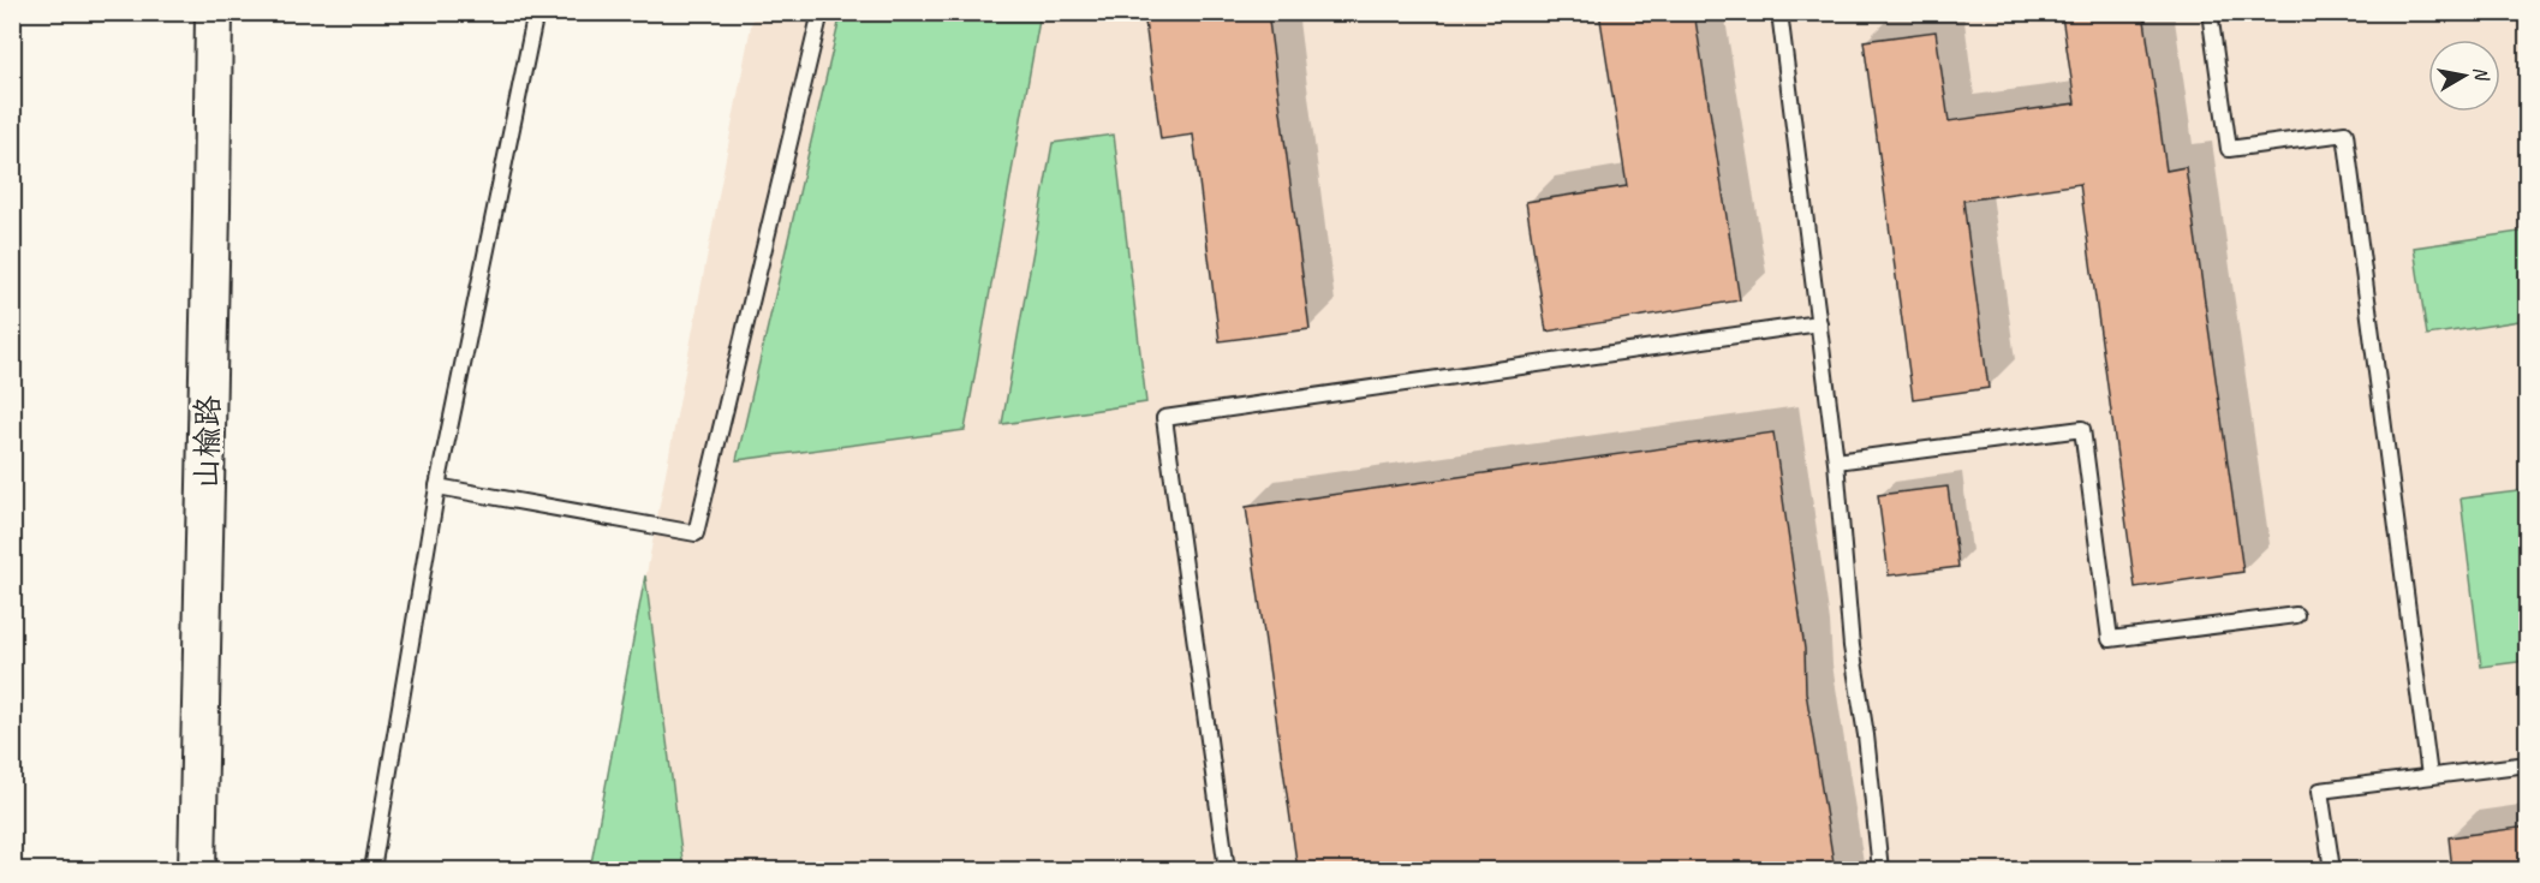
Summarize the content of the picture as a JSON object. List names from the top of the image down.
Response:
{
  "streets": {
    "street": ["山榆路"]
  },
  "north": "right"
}
